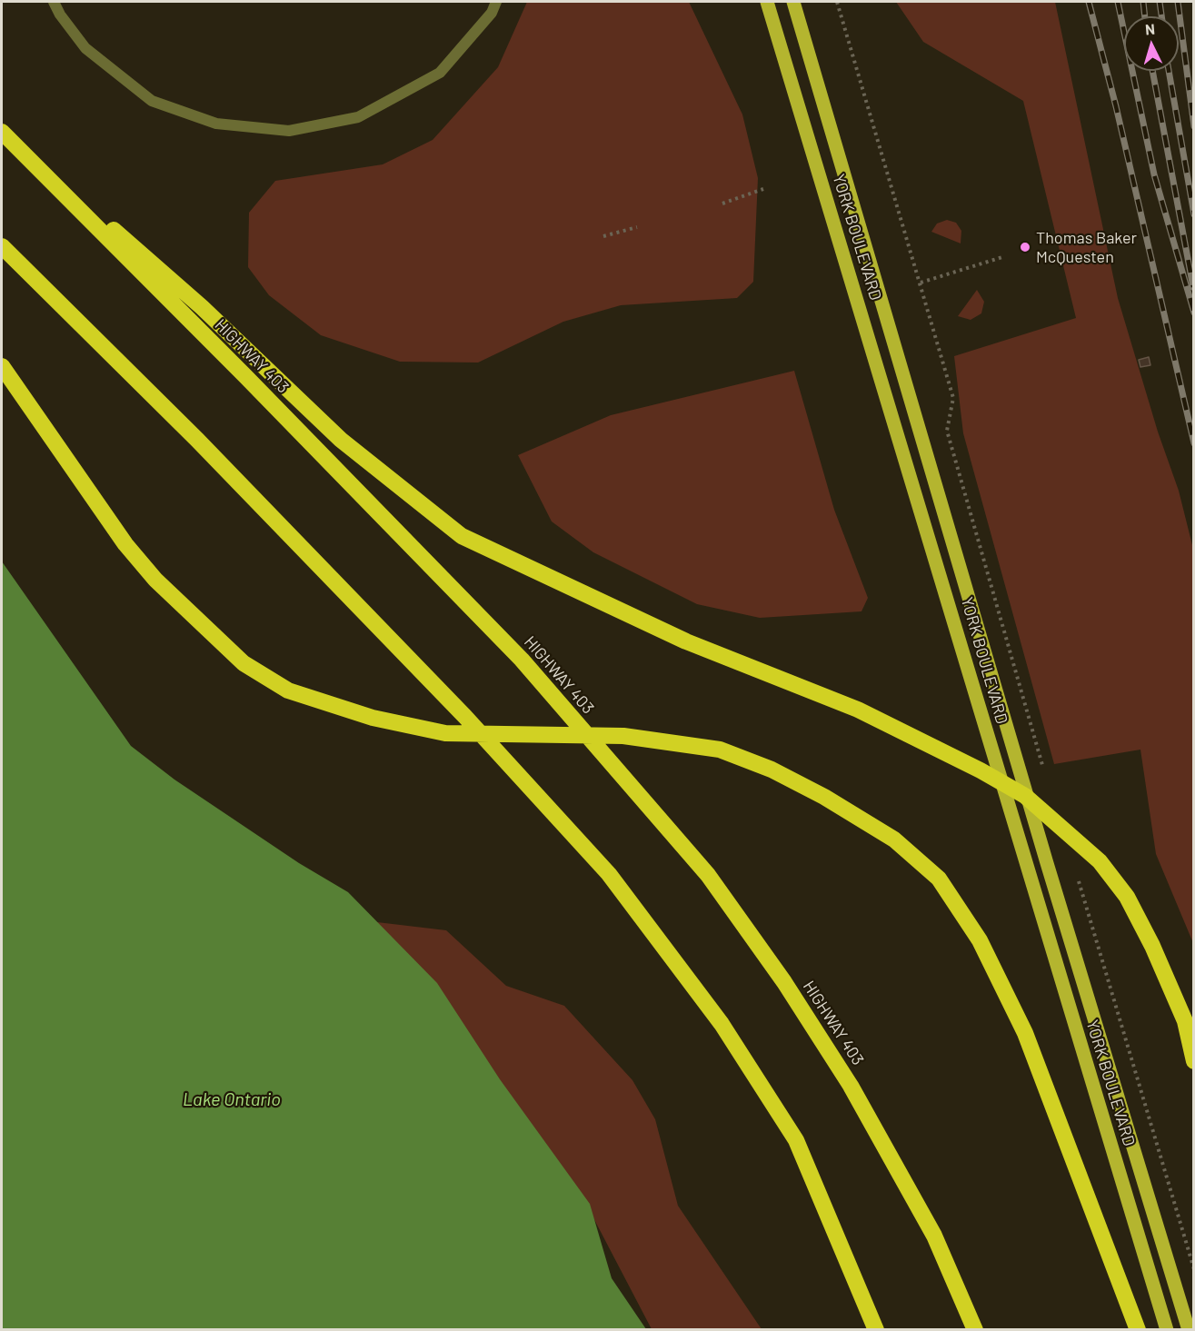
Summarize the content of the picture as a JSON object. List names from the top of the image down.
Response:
{
  "streets": {
    "highway": ["HIGHWAY 403"],
    "main road": ["YORK BOULEVARD"]
  },
  "water": ["Lake Ontario"],
  "places": ["Thomas Baker McQuesten"],
  "north": "top"
}
